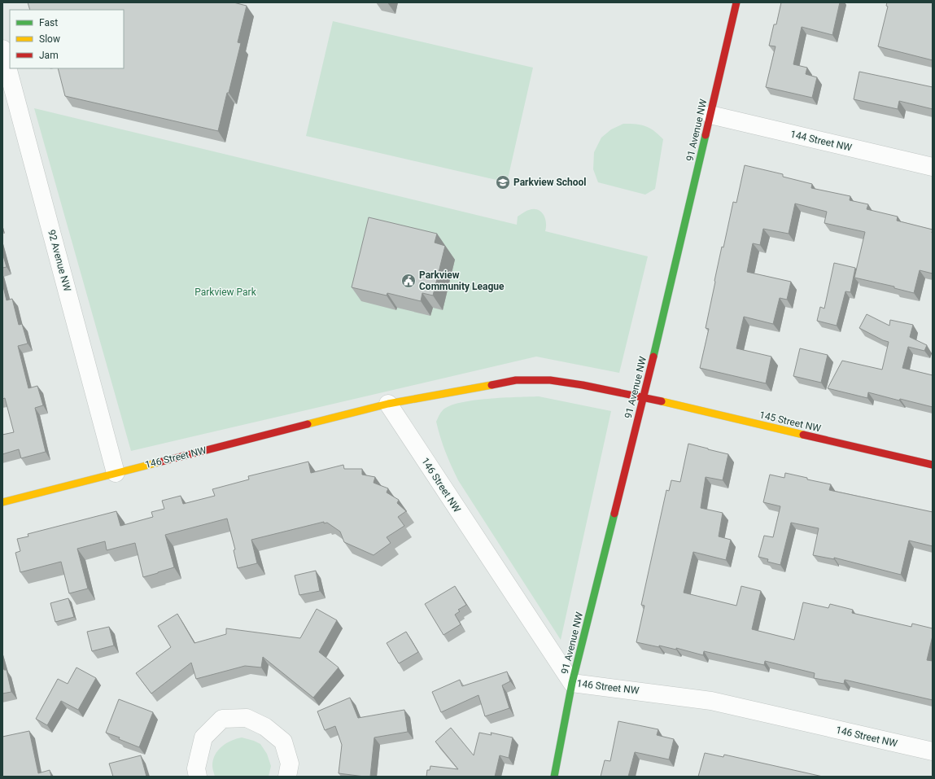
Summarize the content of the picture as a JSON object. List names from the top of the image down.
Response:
{
  "streets": {
    "street": [
      "91 Avenue NW",
      "144 Street NW",
      "92 Avenue NW",
      "145 Street NW",
      "146 Street NW"
    ]
  },
  "crossings": [
    ["91 Avenue NW", "144 Street NW"],
    ["91 Avenue NW", "145 Street NW"],
    ["91 Avenue NW", "146 Street NW"],
    ["92 Avenue NW", "146 Street NW"],
    ["145 Street NW", "146 Street NW"]
  ],
  "parks": ["Parkview Park"],
  "places": {
    "school or university": ["Parkview School"],
    "public building": ["Parkview Community League"]
  },
  "legend": ["Fast", "Slow", "Jam"]
}
